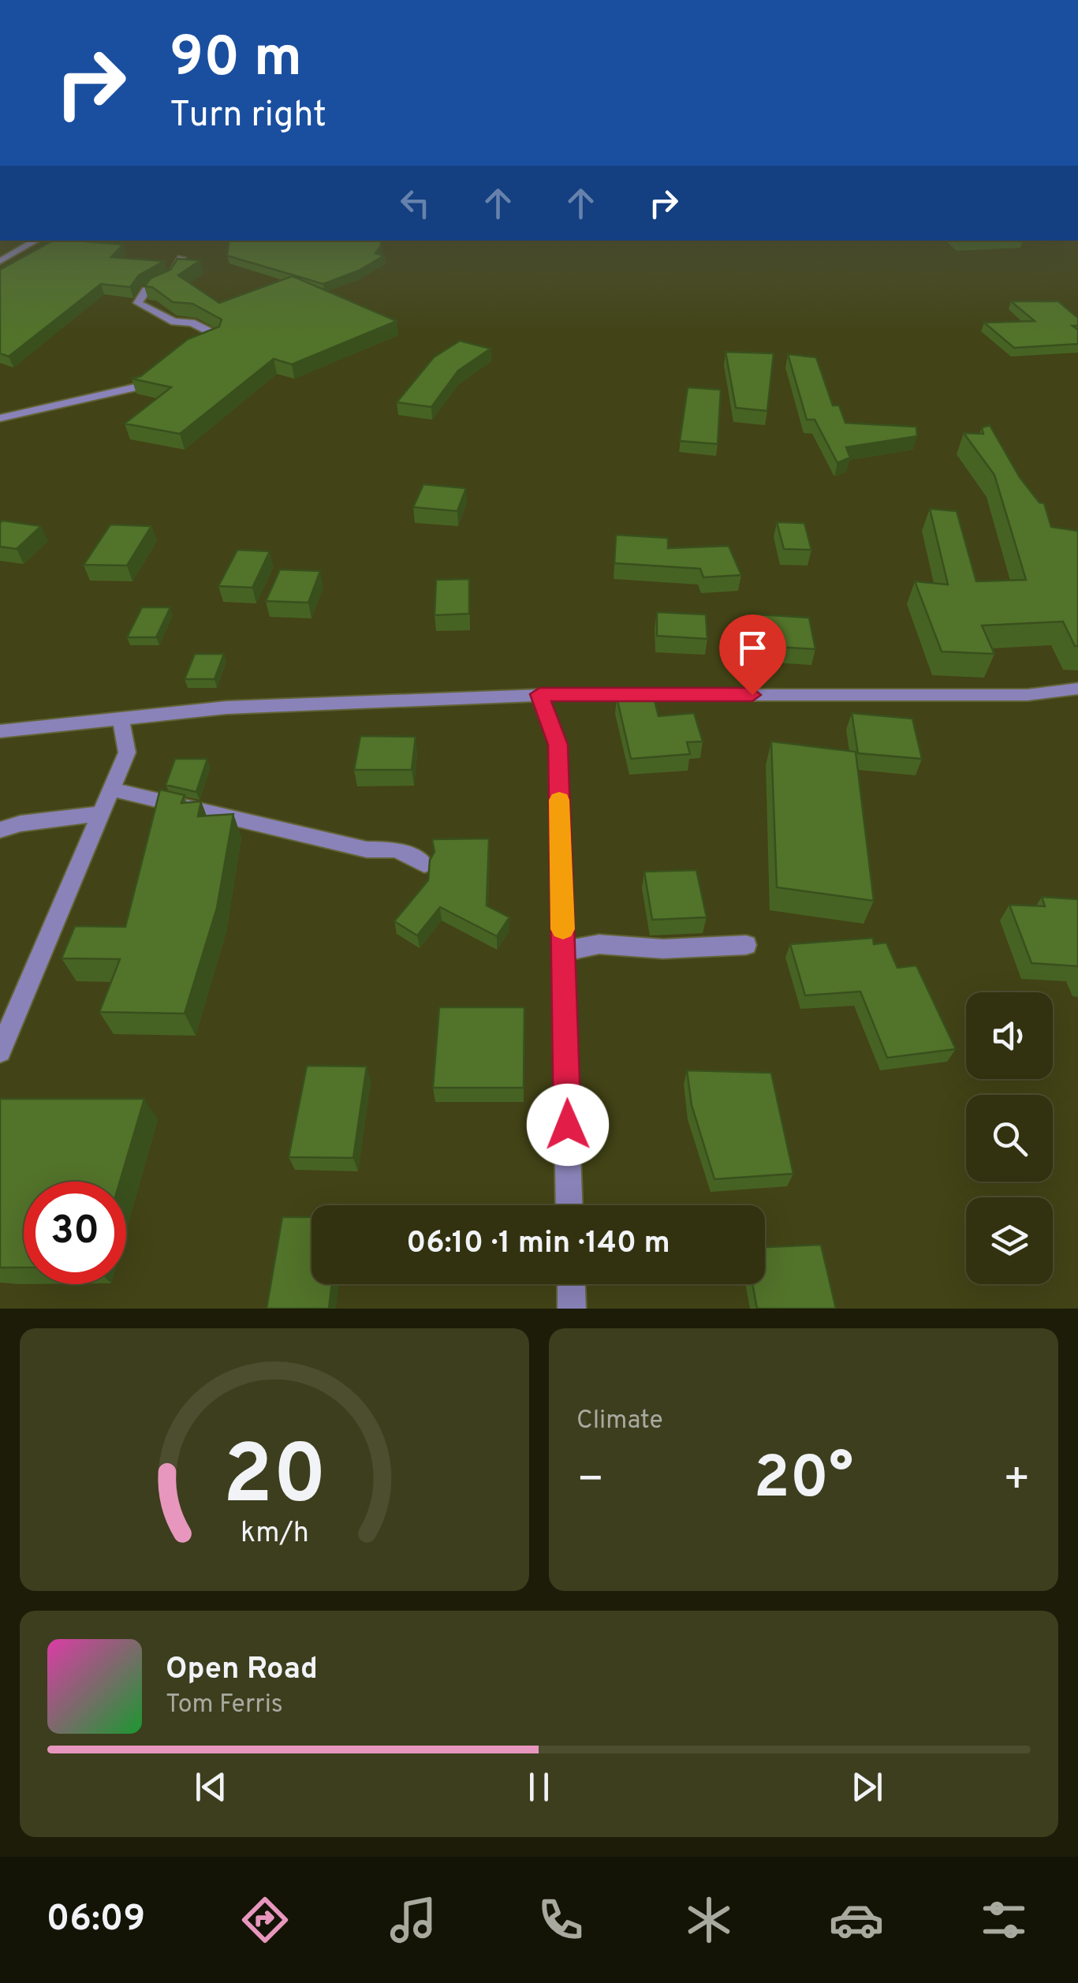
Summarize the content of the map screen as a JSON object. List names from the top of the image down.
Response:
{
  "page": {
    "turn": ["90 m", "Turn right"],
    "limit": "30",
    "trip": "06:10 · 1 min · 140 m",
    "tile": "Climate",
    "heat": ["−", "20°", "+"],
    "song": ["Open Road", "Tom Ferris"],
    "tabs": "06:09",
    "gauge": ["20", "km/h"]
  }
}
